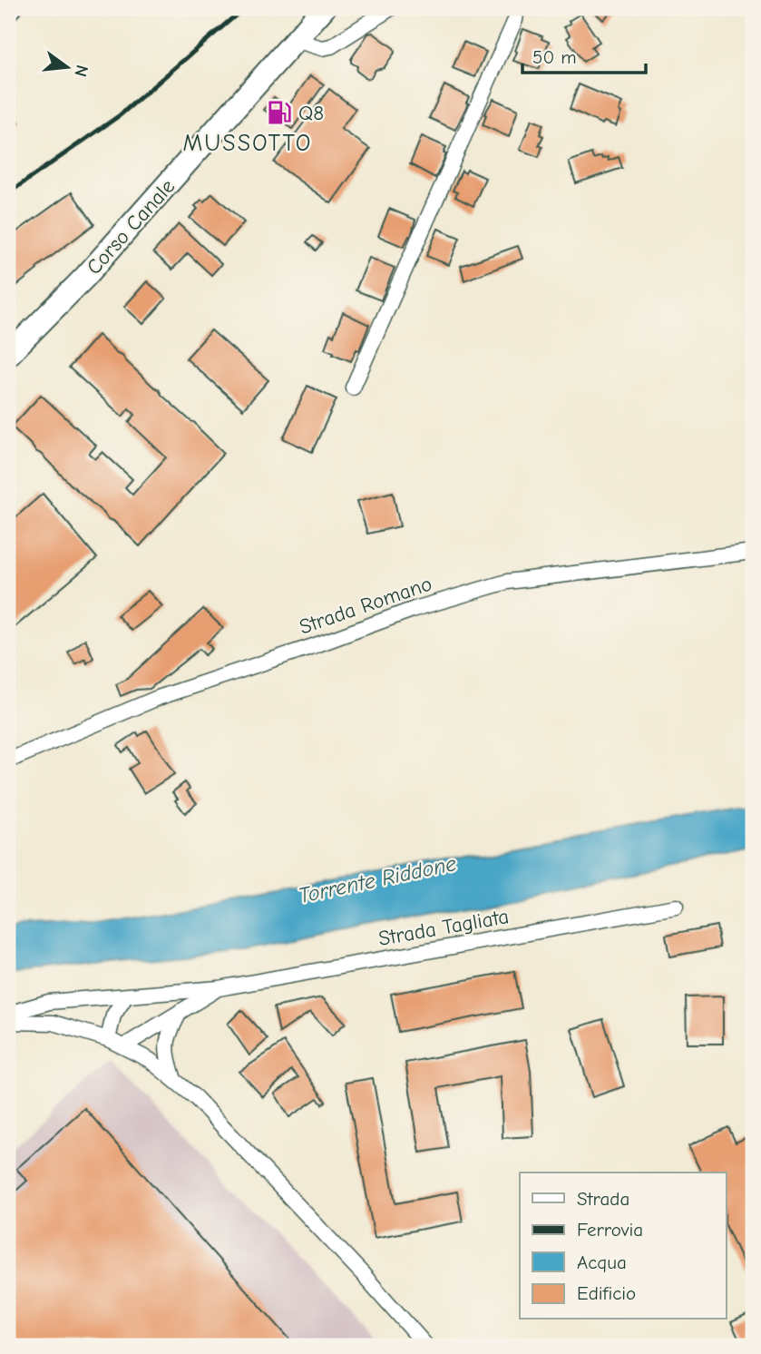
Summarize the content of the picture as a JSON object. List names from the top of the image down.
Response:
{
  "streets": {
    "main road": ["Corso Canale"],
    "street": ["Strada Romano", "Strada Tagliata"]
  },
  "districts": ["MUSSOTTO"],
  "water": ["Torrente Riddone"],
  "places": {
    "fuel station": ["Q8"]
  },
  "legend": [
    "Strada",
    "Ferrovia",
    "Acqua",
    "Edificio"
  ],
  "scale_bar": "50 m",
  "north": "right"
}
